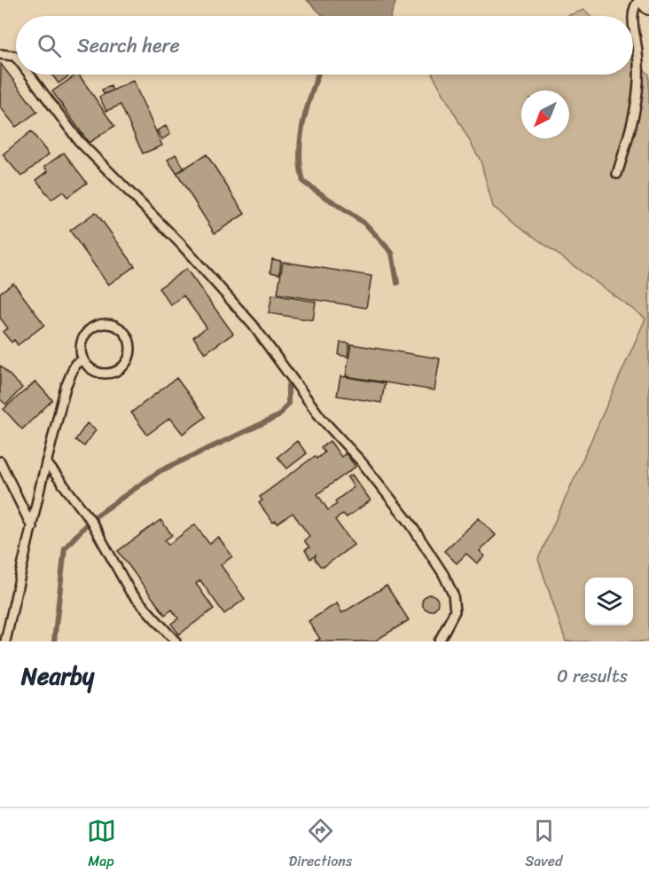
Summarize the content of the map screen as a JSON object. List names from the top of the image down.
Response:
{
  "north": "bottom left",
  "page": {
    "search": "Search here",
    "heading": ["Nearby", "0 results"],
    "nav": ["Map", "Directions", "Saved"]
  }
}
